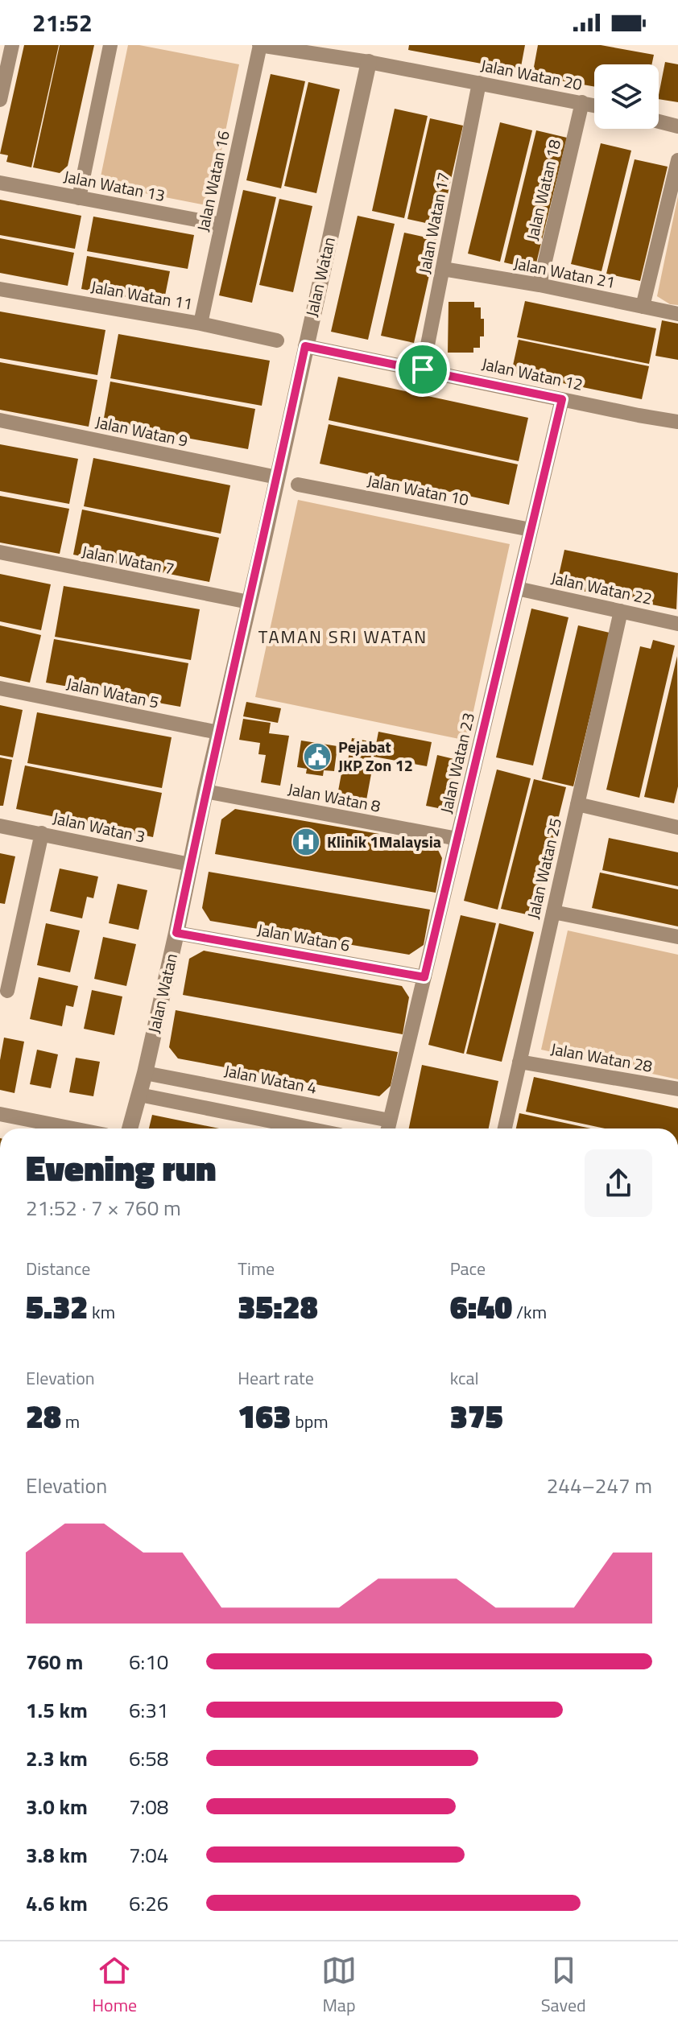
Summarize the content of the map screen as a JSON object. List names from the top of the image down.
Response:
{
  "streets": {
    "street": [
      "Jalan Watan 20",
      "Jalan Watan 16",
      "Jalan Watan 13",
      "Jalan Watan 18",
      "Jalan Watan 17",
      "Jalan Watan 21",
      "Jalan Watan",
      "Jalan Watan 11",
      "Jalan Watan 12",
      "Jalan Watan 9",
      "Jalan Watan 10",
      "Jalan Watan 7",
      "Jalan Watan 22",
      "Jalan Watan 5",
      "Jalan Watan 23",
      "Jalan Watan 8",
      "Jalan Watan 3",
      "Jalan Watan 25",
      "Jalan Watan 6",
      "Jalan Watan 28",
      "Jalan Watan 4"
    ]
  },
  "crossings": [
    ["Jalan Watan 20", "Jalan Watan 16"],
    ["Jalan Watan 20", "Jalan Watan 18"],
    ["Jalan Watan 20", "Jalan Watan 17"],
    ["Jalan Watan 20", "Jalan Watan"],
    ["Jalan Watan 16", "Jalan Watan 13"],
    ["Jalan Watan 16", "Jalan Watan 11"],
    ["Jalan Watan 18", "Jalan Watan 21"],
    ["Jalan Watan 17", "Jalan Watan 21"],
    ["Jalan Watan 17", "Jalan Watan 12"],
    ["Jalan Watan", "Jalan Watan 12"],
    ["Jalan Watan", "Jalan Watan 9"],
    ["Jalan Watan", "Jalan Watan 7"],
    ["Jalan Watan", "Jalan Watan 5"],
    ["Jalan Watan", "Jalan Watan 8"],
    ["Jalan Watan", "Jalan Watan 3"],
    ["Jalan Watan", "Jalan Watan 6"],
    ["Jalan Watan", "Jalan Watan 4"],
    ["Jalan Watan 12", "Jalan Watan 23"],
    ["Jalan Watan 10", "Jalan Watan 23"],
    ["Jalan Watan 22", "Jalan Watan 23"],
    ["Jalan Watan 22", "Jalan Watan 25"],
    ["Jalan Watan 23", "Jalan Watan 8"],
    ["Jalan Watan 23", "Jalan Watan 6"],
    ["Jalan Watan 23", "Jalan Watan 4"],
    ["Jalan Watan 25", "Jalan Watan 28"]
  ],
  "districts": ["TAMAN SRI WATAN"],
  "places": {
    "public building": ["Pejabat JKP Zon 12"],
    "hospital": ["Klinik 1Malaysia"]
  },
  "page": {
    "status": "21:52",
    "heading": ["Evening run", "21:52 · 7 × 760 m"],
    "stats": [
      ["Distance", "5.32 km"],
      ["Time", "35:28"],
      ["Pace", "6:40 /km"],
      ["Elevation", "28 m"],
      ["Heart rate", "163 bpm"],
      ["kcal", "375"]
    ],
    "chart": ["Elevation", "244–247 m"],
    "list": [
      {
        "name": "760 m",
        "note": "6:10"
      },
      {
        "name": "1.5 km",
        "note": "6:31"
      },
      {
        "name": "2.3 km",
        "note": "6:58"
      },
      {
        "name": "3.0 km",
        "note": "7:08"
      },
      {
        "name": "3.8 km",
        "note": "7:04"
      },
      {
        "name": "4.6 km",
        "note": "6:26"
      }
    ],
    "tabs": ["Home", "Map", "Saved"]
  }
}
